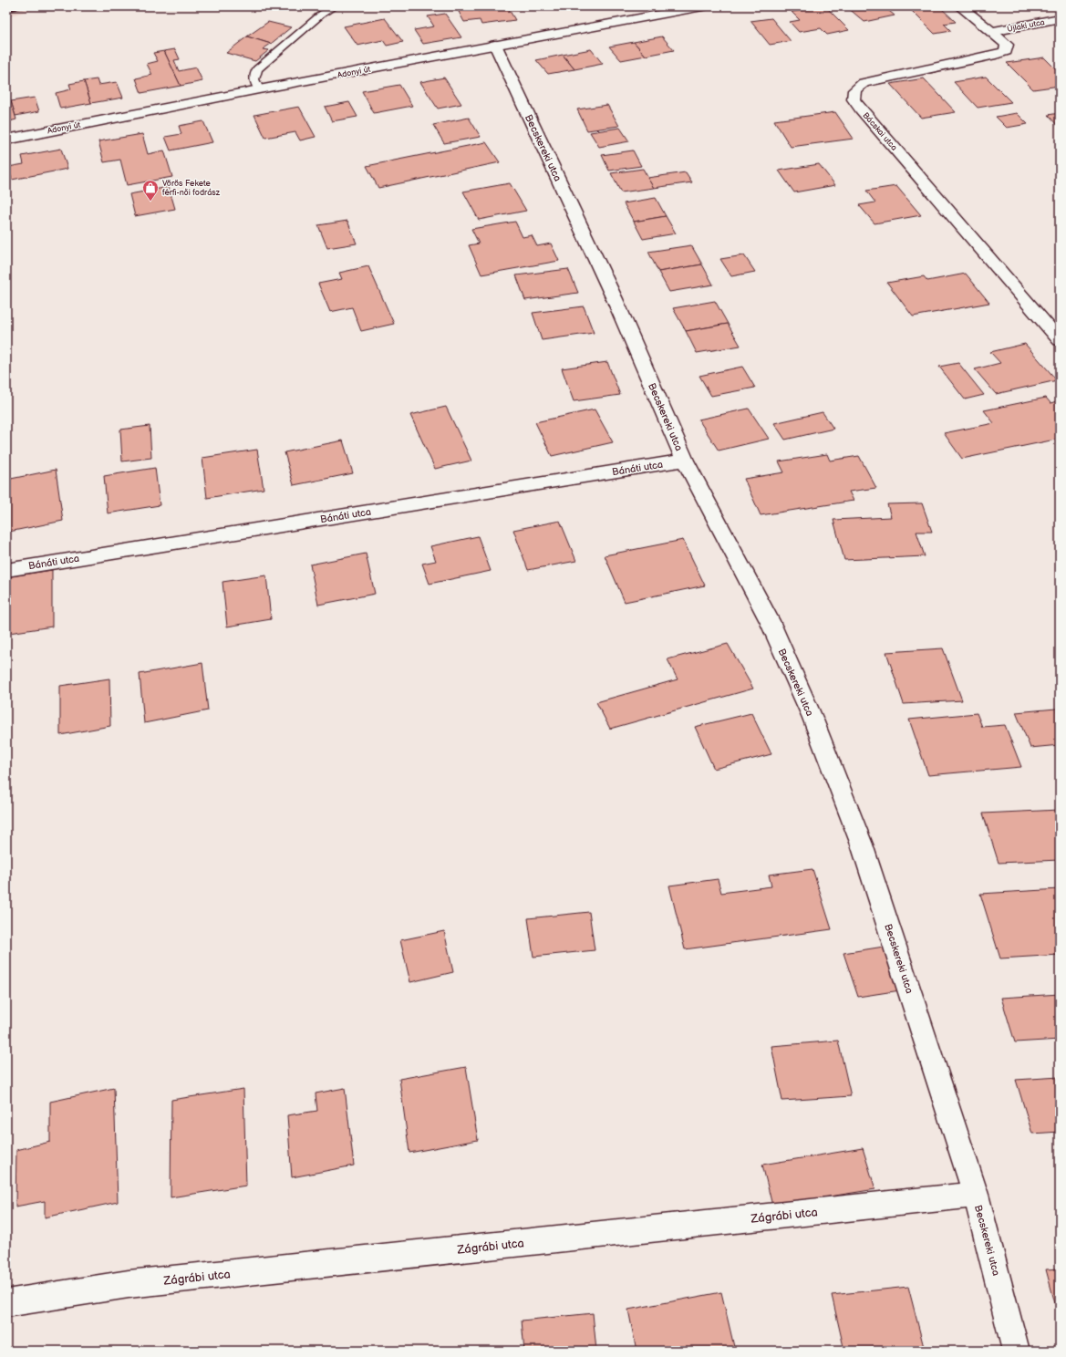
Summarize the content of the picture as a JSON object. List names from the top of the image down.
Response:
{
  "streets": {
    "street": [
      "Újlaki utca",
      "Adonyi út",
      "Bácskai utca",
      "Becskereki utca",
      "Bánáti utca",
      "Zágrábi utca"
    ]
  },
  "crossings": [
    ["Újlaki utca", "Bácskai utca"],
    ["Adonyi út", "Becskereki utca"],
    ["Becskereki utca", "Bánáti utca"],
    ["Becskereki utca", "Zágrábi utca"]
  ],
  "places": {
    "shop": ["Vörös Fekete férfi-női fodrász"]
  }
}
